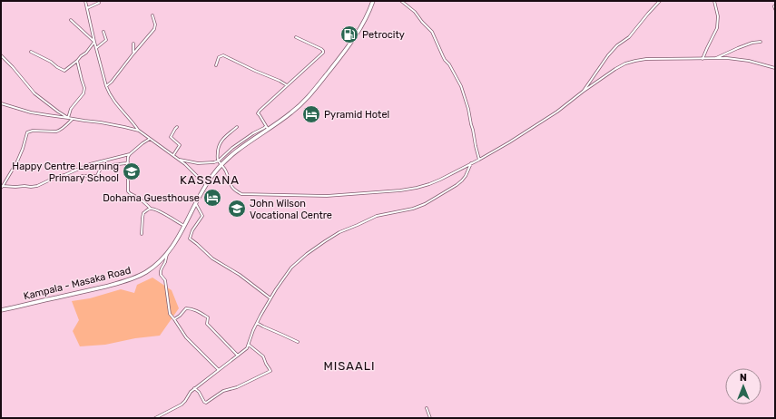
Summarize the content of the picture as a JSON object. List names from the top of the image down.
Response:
{
  "streets": {
    "main road": ["Kampala - Masaka Road"]
  },
  "districts": ["KASSANA", "MISAALI"],
  "places": {
    "fuel station": ["Petrocity"],
    "hotel": ["Pyramid Hotel", "Dohama Guesthouse"],
    "school or university": ["Happy Centre Learning Primary School", "John Wilson Vocational Centre"]
  },
  "north": "top"
}
